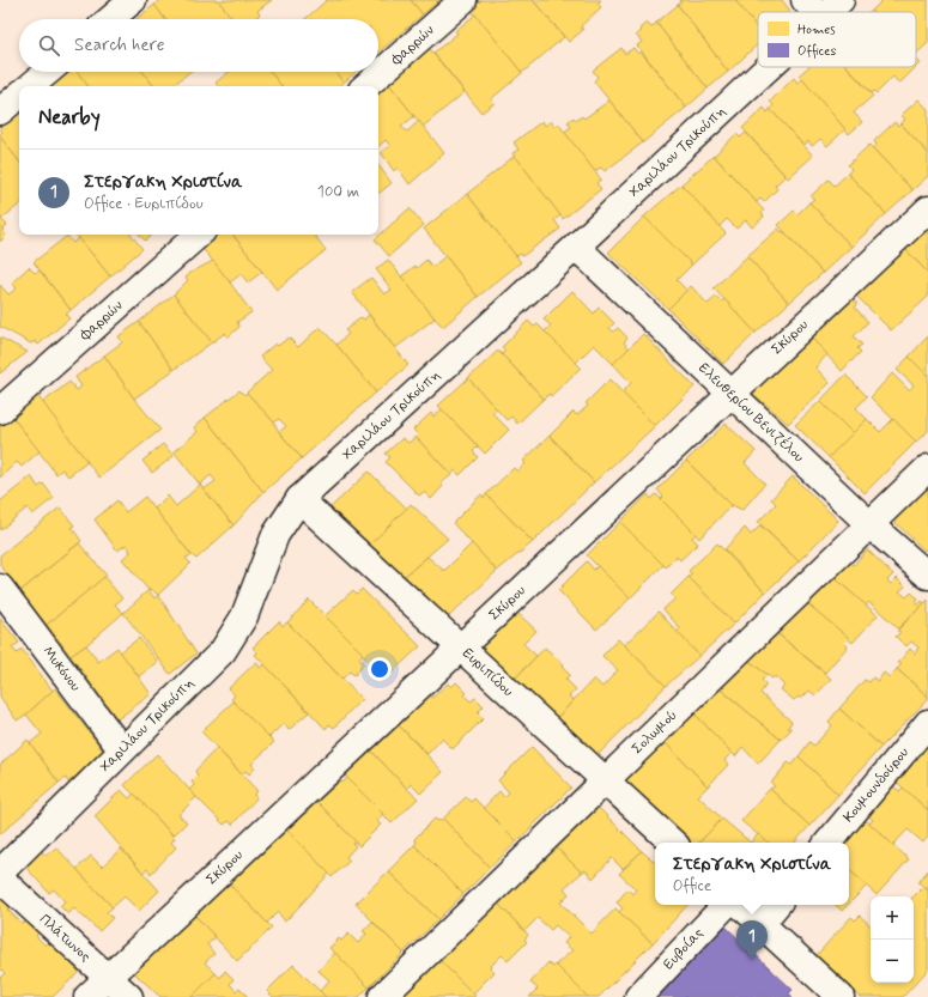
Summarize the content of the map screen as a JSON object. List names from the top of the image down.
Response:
{
  "streets": {
    "street": [
      "Φαρρών",
      "Χαριλάου Τρικούπη",
      "Σκύρου",
      "Ελευθερίου Βενιζέλου",
      "Μυκόνου",
      "Ευριπίδου",
      "Σολωμού",
      "Κουμουνδούρου",
      "Πλάτωνος",
      "Ευβοίας"
    ]
  },
  "crossings": [
    ["Χαριλάου Τρικούπη", "Ελευθερίου Βενιζέλου"],
    ["Χαριλάου Τρικούπη", "Μυκόνου"],
    ["Χαριλάου Τρικούπη", "Ευριπίδου"],
    ["Σκύρου", "Ελευθερίου Βενιζέλου"],
    ["Σκύρου", "Ευριπίδου"],
    ["Σκύρου", "Πλάτωνος"],
    ["Ελευθερίου Βενιζέλου", "Σολωμού"],
    ["Ευριπίδου", "Σολωμού"]
  ],
  "legend": ["Homes", "Offices"],
  "page": {
    "search": "Search here",
    "heading": "Nearby",
    "list": [
      {
        "mark": "1",
        "name": "Στεργακη Χριστίνα",
        "note": "Office · Ευριπίδου",
        "value": "100 m"
      }
    ],
    "popup": ["Στεργακη Χριστίνα", "Office"],
    "map_buttons": ["+", "−"],
    "pins": "1"
  }
}
